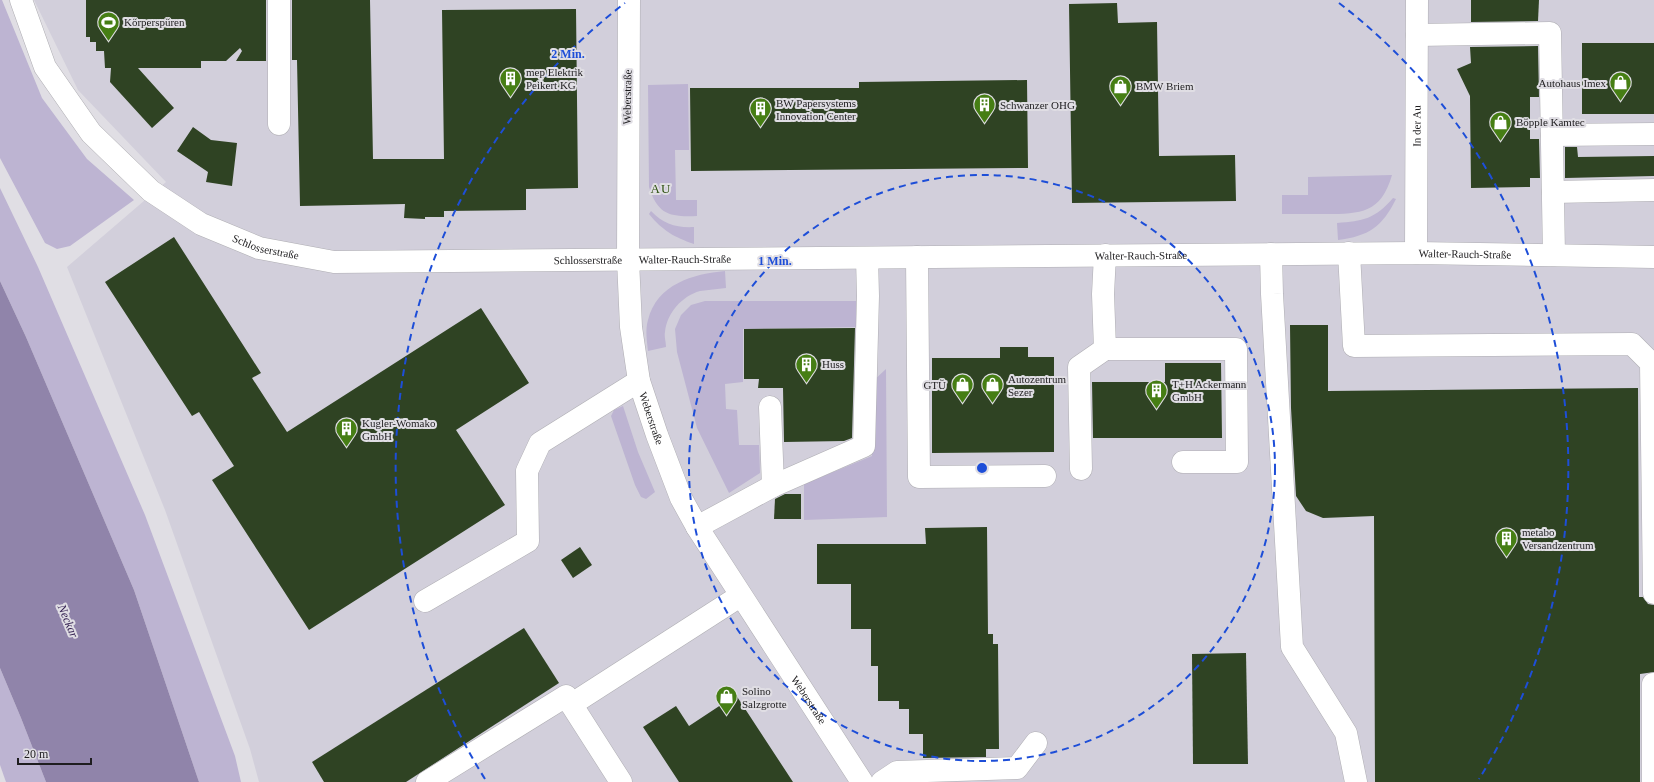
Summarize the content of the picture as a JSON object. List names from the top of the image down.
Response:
{
  "streets": {
    "street": [
      "Weberstraße",
      "In der Au",
      "Schlosserstraße",
      "Walter-Rauch-Straße"
    ]
  },
  "crossings": [
    ["Weberstraße", "Schlosserstraße"],
    ["Weberstraße", "Walter-Rauch-Straße"],
    ["In der Au", "Walter-Rauch-Straße"],
    ["Schlosserstraße", "Walter-Rauch-Straße"]
  ],
  "districts": ["AU"],
  "water": ["Neckar"],
  "places": {
    "sports": ["Körperspüren"],
    "building": [
      "mep Elektrik Peikert KG",
      "Schwanzer OHG",
      "BW Papersystems Innovation Center",
      "Huss",
      "T+H Ackermann GmbH",
      "Kugler-Womako GmbH",
      "metabo Versandzentrum"
    ],
    "shop": [
      "Autohaus Imex",
      "BMW Briem",
      "Böpple Kamtec",
      "GTÜ",
      "Autozentrum Sezer",
      "Solino Salzgrotte"
    ]
  },
  "scale_bar": "20 m",
  "rings": ["2 Min.", "1 Min."]
}
